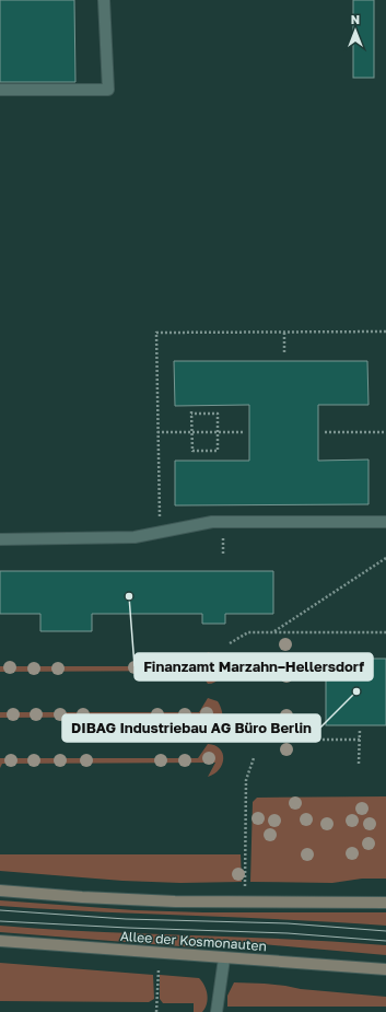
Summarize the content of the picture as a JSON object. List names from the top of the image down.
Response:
{
  "streets": {
    "main road": ["Allee der Kosmonauten"]
  },
  "places": ["Finanzamt Marzahn–Hellersdorf", "DIBAG Industriebau AG Büro Berlin"],
  "north": "top"
}
